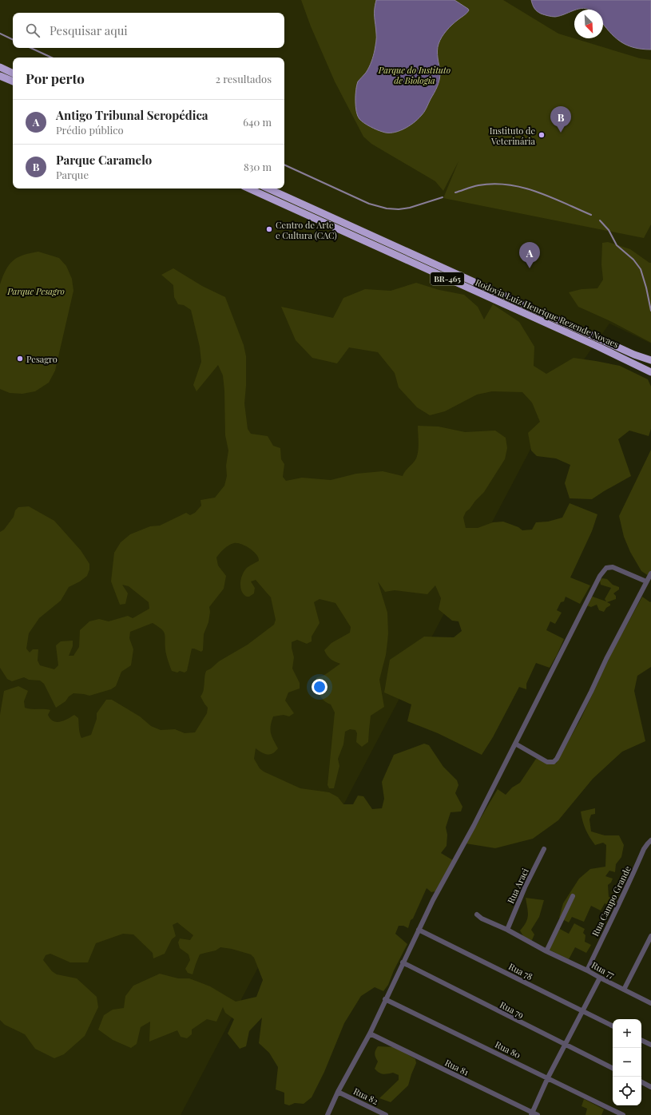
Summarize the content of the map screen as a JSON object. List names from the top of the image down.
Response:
{
  "streets": {
    "highway": ["BR-465", "Rodovia Luiz Henrique Rezende Novaes"],
    "street": [
      "Rua Araci",
      "Rua Campo Grande",
      "Rua 77",
      "Rua 78",
      "Rua 79",
      "Rua 80",
      "Rua 81",
      "Rua 82"
    ]
  },
  "crossings": [
    ["Rua Araci", "Rua 77"],
    ["Rua Campo Grande", "Rua 77"]
  ],
  "parks": ["Parque do Instituto de Biologia", "Parque Pesagro"],
  "places": ["Instituto de Veterinária", "Centro de Arte e Cultura (CAC)", "Pesagro"],
  "north": "bottom right",
  "page": {
    "search": "Pesquisar aqui",
    "heading": ["Por perto", "2 resultados"],
    "list": [
      {
        "mark": "A",
        "name": "Antigo Tribunal Seropédica",
        "note": "Prédio público",
        "value": "640 m"
      },
      {
        "mark": "B",
        "name": "Parque Caramelo",
        "note": "Parque",
        "value": "830 m"
      }
    ],
    "pins": ["B", "A"],
    "map_buttons": ["+", "−"]
  }
}
